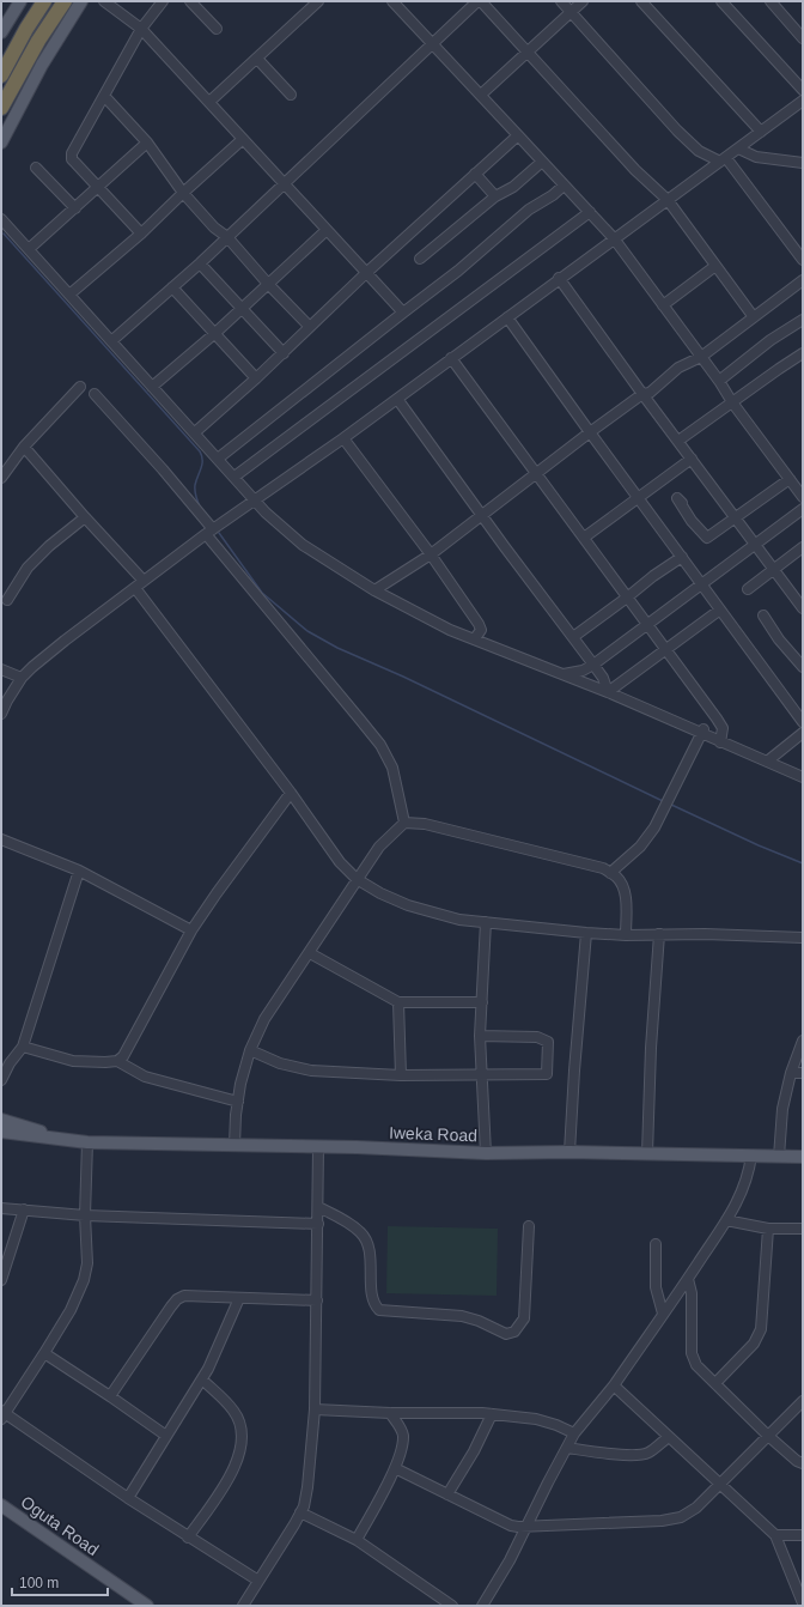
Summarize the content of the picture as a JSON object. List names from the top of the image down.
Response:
{
  "streets": {
    "main road": ["Iweka Road", "Oguta Road"]
  },
  "scale_bar": "100 m"
}
